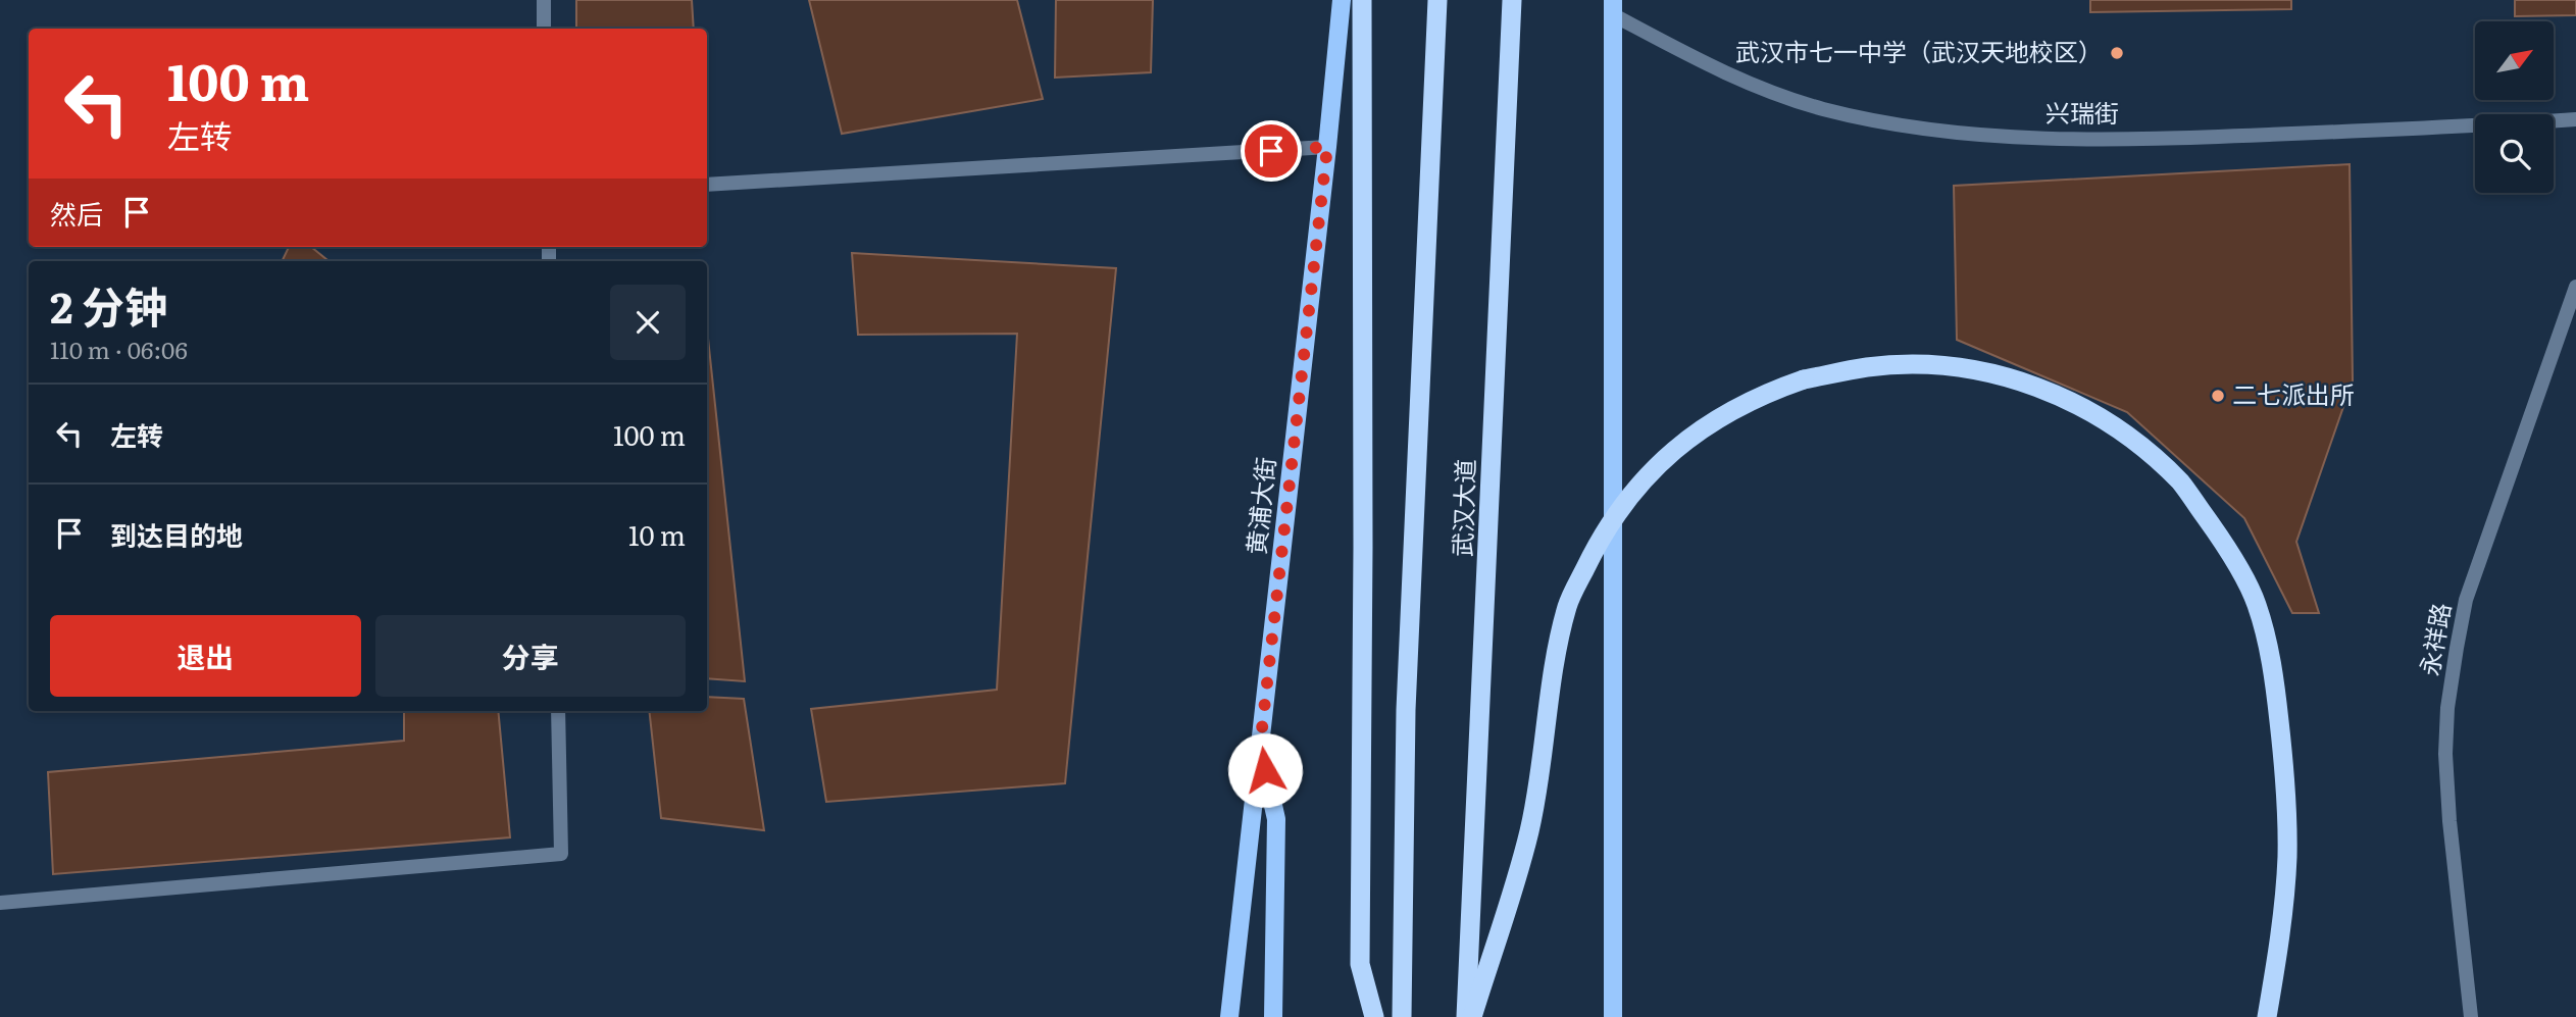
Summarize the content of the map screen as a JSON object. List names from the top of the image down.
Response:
{
  "streets": {
    "highway": ["武汉大道"],
    "main road": ["黄浦大街"],
    "street": ["兴瑞街", "永祥路"]
  },
  "places": ["武汉市七一中学（武汉天地校区）", "二七派出所"],
  "north": "top right",
  "page": {
    "turn": ["100 m", "左转"],
    "then": "然后",
    "heading": ["2 分钟", "110 m · 06:06"],
    "list": [
      {
        "name": "左转",
        "value": "100 m"
      },
      {
        "name": "到达目的地",
        "value": "10 m"
      }
    ],
    "buttons": ["退出", "分享"]
  }
}
